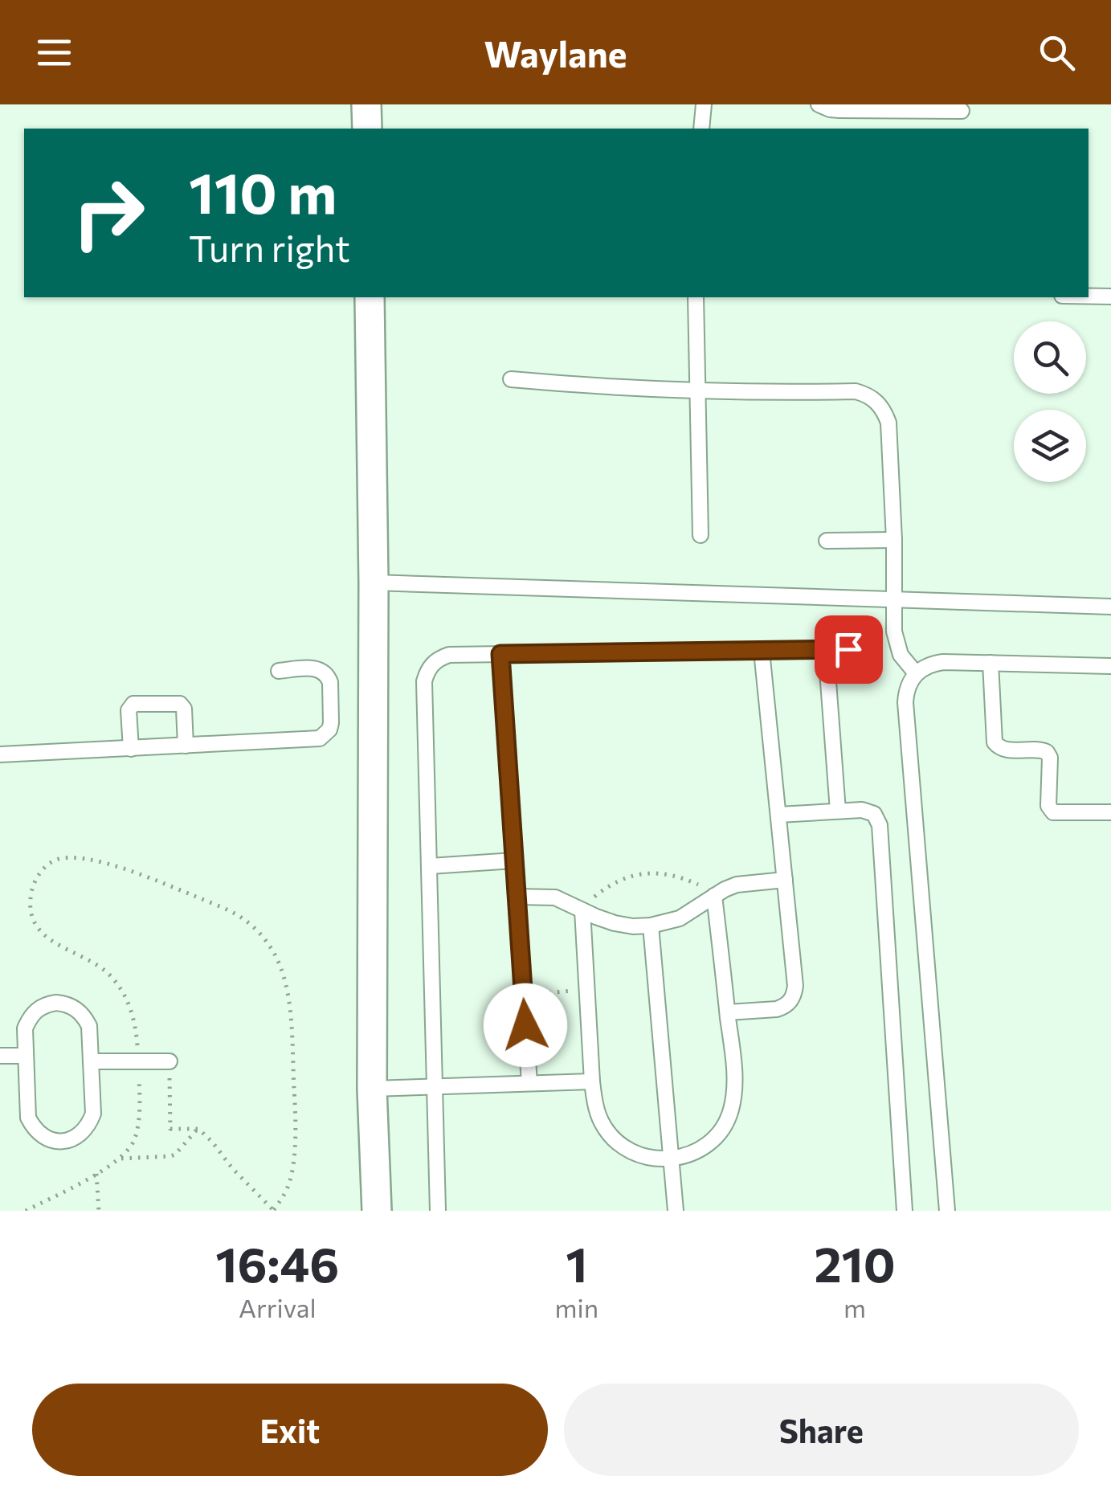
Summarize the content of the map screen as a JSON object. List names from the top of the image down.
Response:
{
  "page": {
    "header": "Waylane",
    "turn": ["110 m", "Turn right"],
    "eta": [
      "16:46",
      "Arrival",
      "1",
      "min",
      "210",
      "m"
    ],
    "buttons": ["Exit", "Share"]
  }
}
